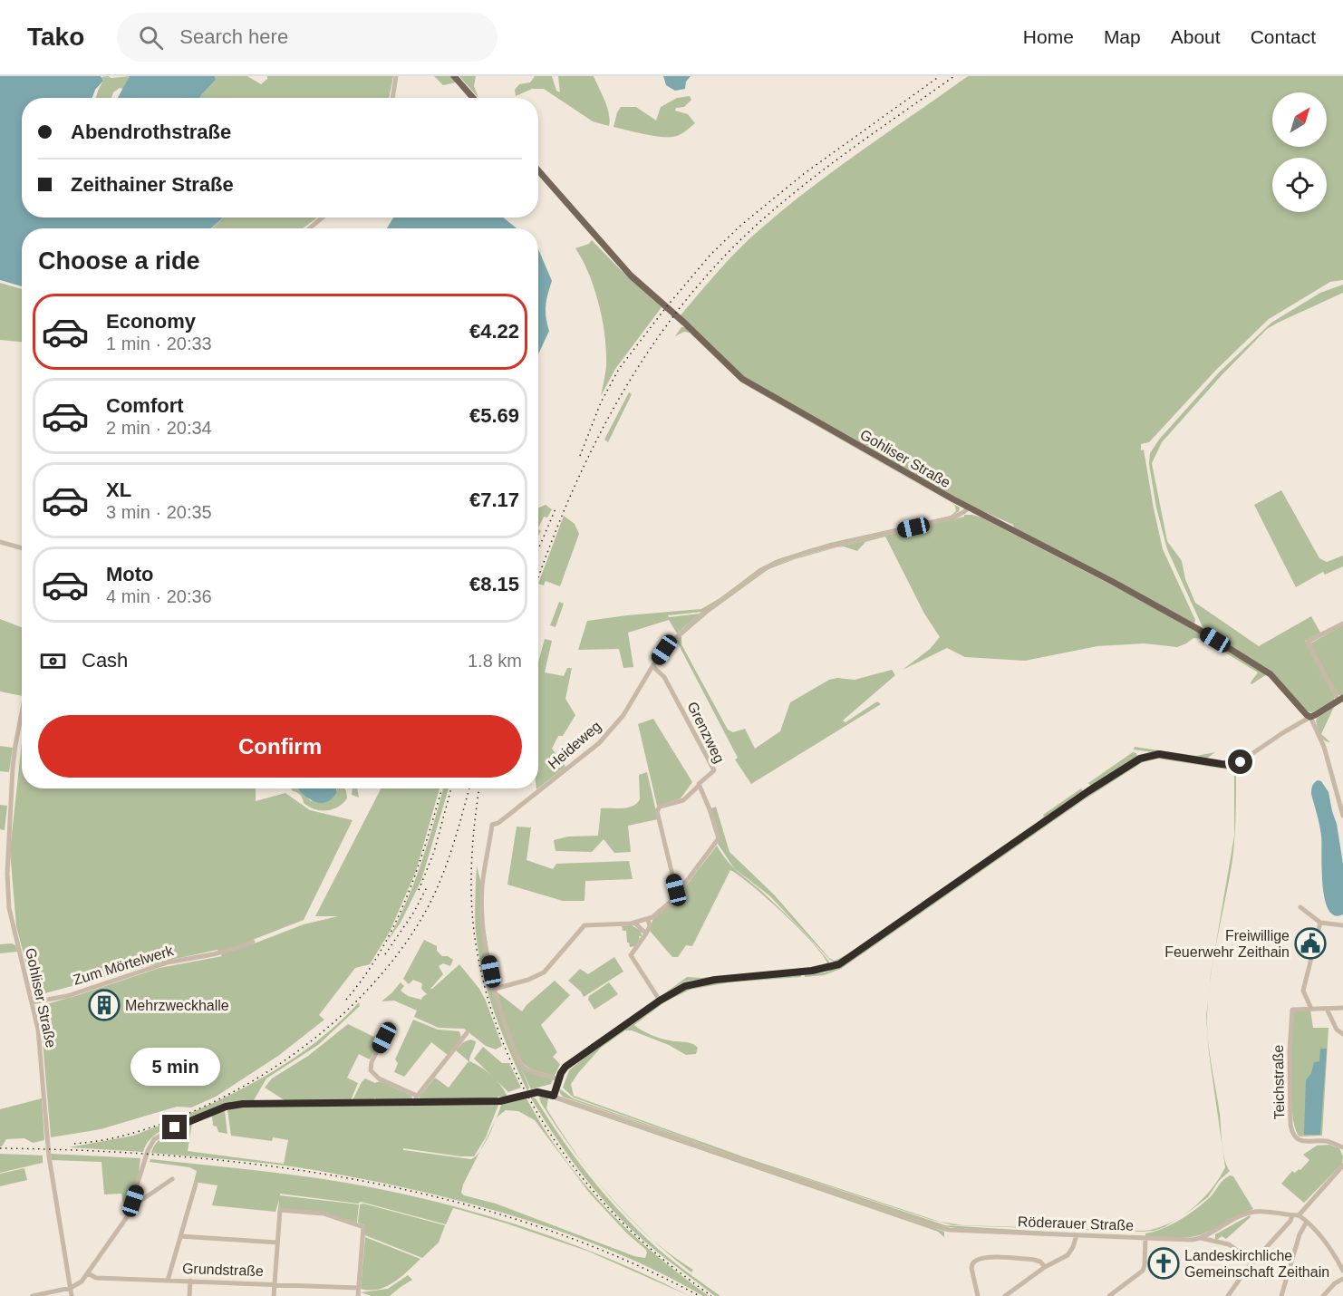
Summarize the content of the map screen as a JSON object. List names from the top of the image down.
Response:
{
  "streets": {
    "main road": ["Gohliser Straße"],
    "street": [
      "Grenzweg",
      "Heideweg",
      "Zum Mörtelwerk",
      "Teichstraße",
      "Röderauer Straße",
      "Grundstraße"
    ]
  },
  "crossings": [
    ["Gohliser Straße", "Heideweg"],
    ["Gohliser Straße", "Zum Mörtelwerk"],
    ["Grenzweg", "Heideweg"]
  ],
  "places": {
    "public building": ["Freiwillige Feuerwehr Zeithain"],
    "building": ["Mehrzweckhalle"],
    "church": ["Landeskirchliche Gemeinschaft Zeithain"]
  },
  "north": "top right",
  "page": {
    "header": "Tako",
    "search": "Search here",
    "nav": [
      "Home",
      "Map",
      "About",
      "Contact"
    ],
    "banner": ["Abendrothstraße", "Zeithainer Straße"],
    "heading": "Choose a ride",
    "list": [
      {
        "name": "Economy",
        "note": "1 min · 20:33",
        "value": "€4.22"
      },
      {
        "name": "Comfort",
        "note": "2 min · 20:34",
        "value": "€5.69"
      },
      {
        "name": "XL",
        "note": "3 min · 20:35",
        "value": "€7.17"
      },
      {
        "name": "Moto",
        "note": "4 min · 20:36",
        "value": "€8.15"
      }
    ],
    "pay": ["Cash", "1.8 km"],
    "buttons": "Confirm",
    "bubble": "5 min"
  }
}
